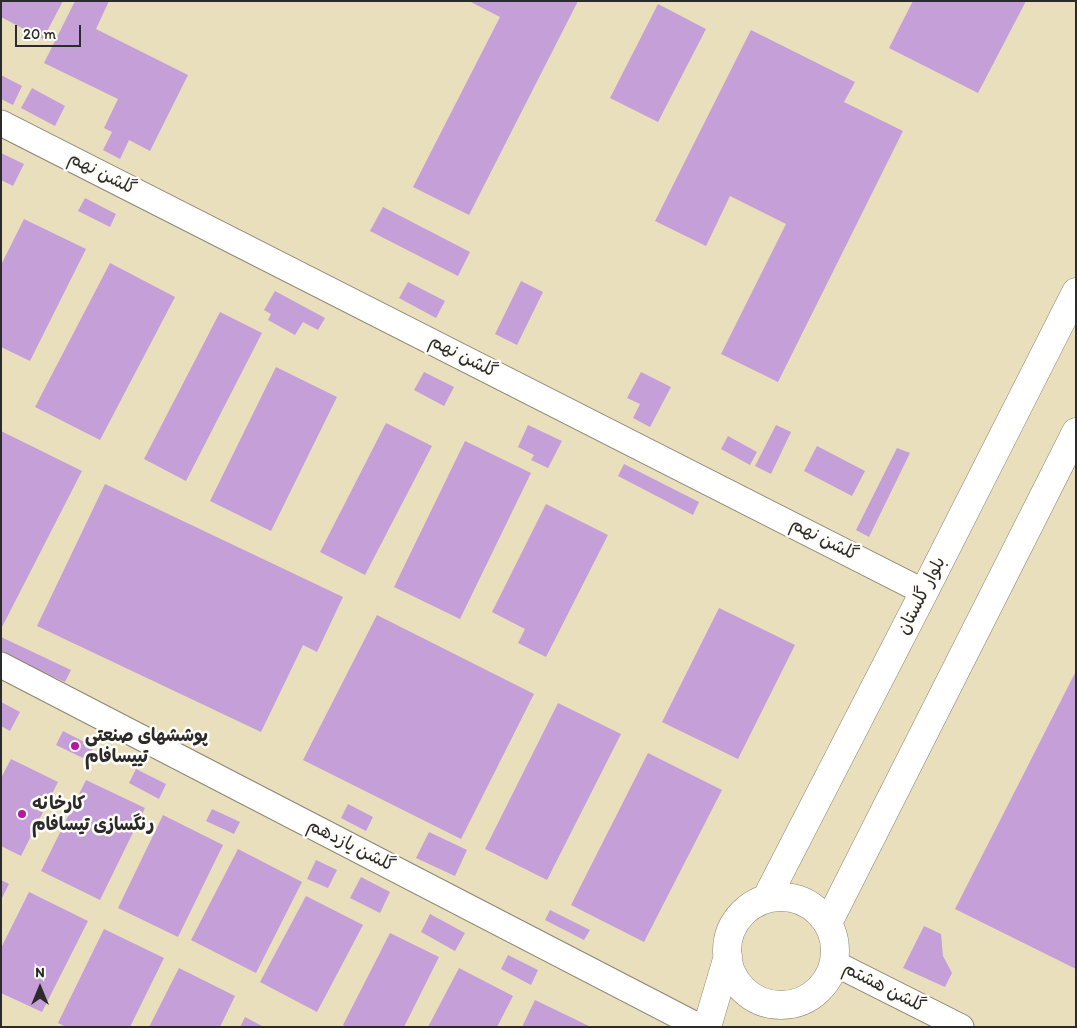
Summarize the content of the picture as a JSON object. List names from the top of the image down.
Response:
{
  "streets": {
    "street": [
      "گلشن نهم",
      "بلوار گلستان",
      "گلشن یازدهم",
      "گلشن هشتم"
    ]
  },
  "crossings": [
    ["گلشن نهم", "بلوار گلستان"],
    ["بلوار گلستان", "گلشن هشتم"]
  ],
  "places": ["پوششهای صنعتی تییسافام", "کارخانه رنگسازی تیسافام"],
  "scale_bar": "20 m",
  "north": "top"
}
